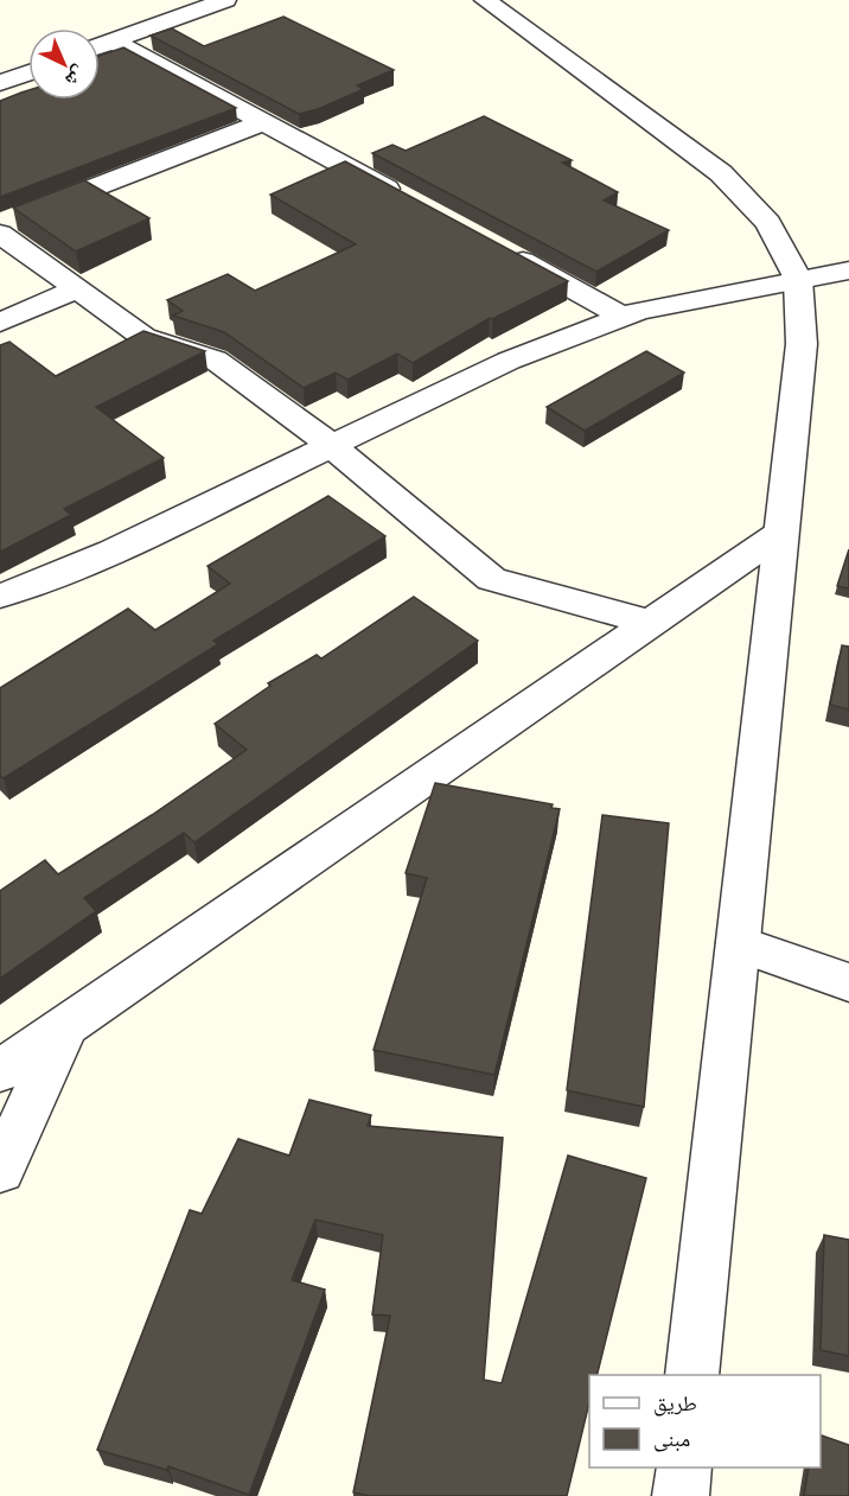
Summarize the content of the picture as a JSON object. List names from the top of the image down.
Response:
{
  "legend": ["طريق", "مبنى"],
  "north": "bottom right"
}
